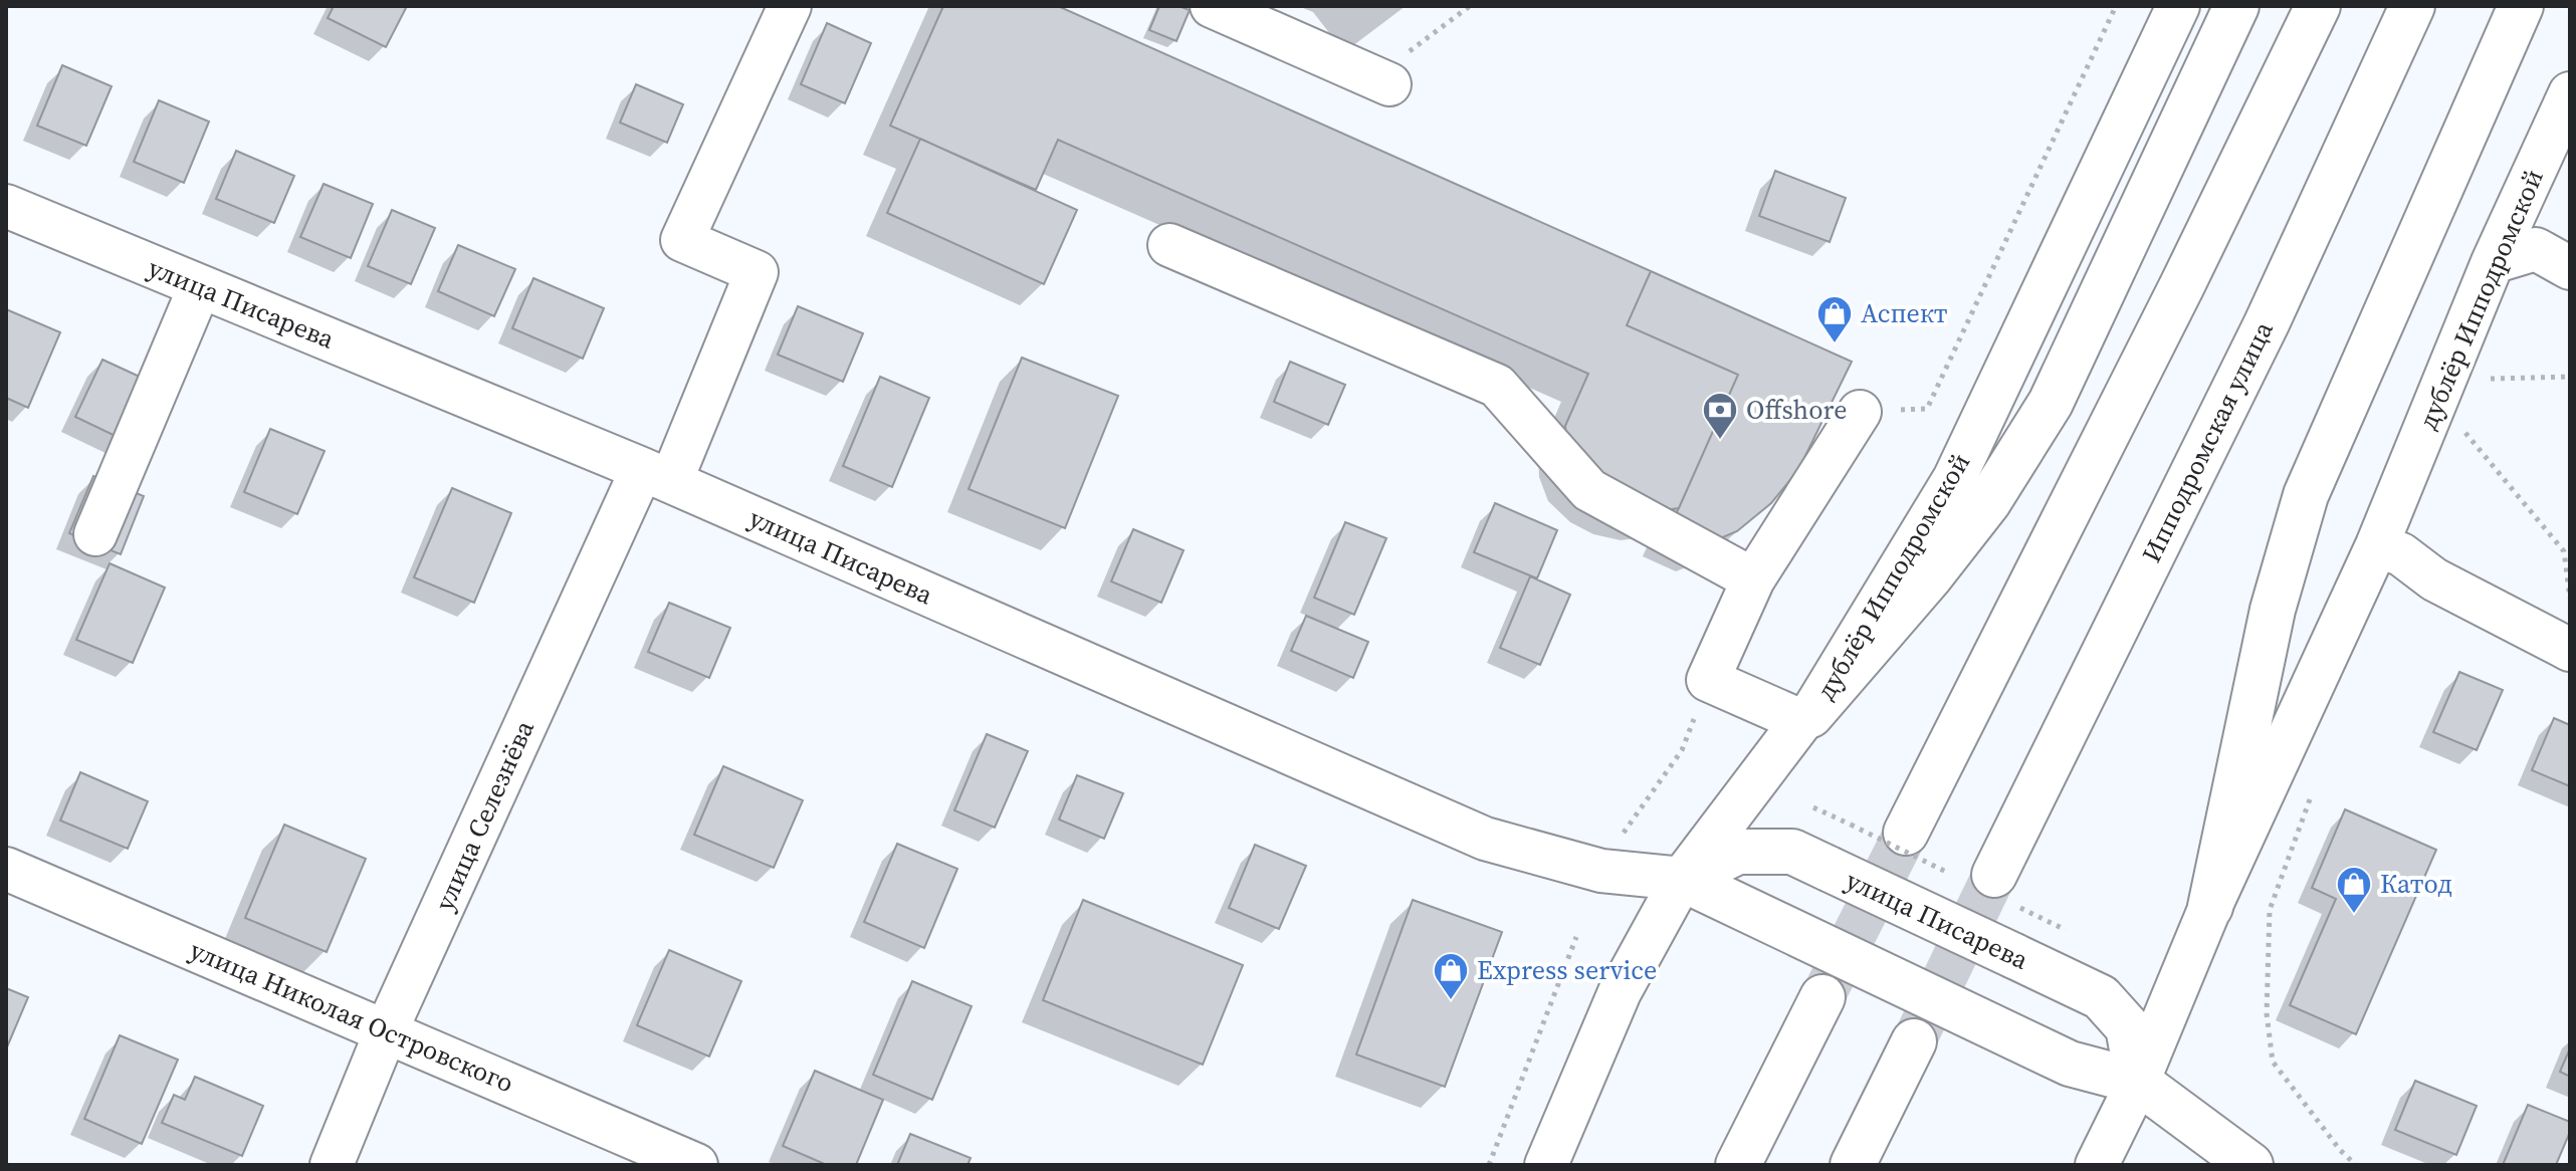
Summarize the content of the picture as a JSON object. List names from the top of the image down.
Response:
{
  "streets": {
    "main road": ["улица Писарева", "Ипподромская улица"],
    "street": ["дублёр Ипподромской", "улица Селезнёва", "улица Николая Островского"]
  },
  "crossings": [
    ["дублёр Ипподромской", "улица Писарева"],
    ["улица Писарева", "улица Селезнёва"],
    ["улица Селезнёва", "улица Николая Островского"]
  ],
  "places": {
    "shop": ["Аспект", "Катод", "Express service"],
    "bank": ["Offshore"]
  }
}
